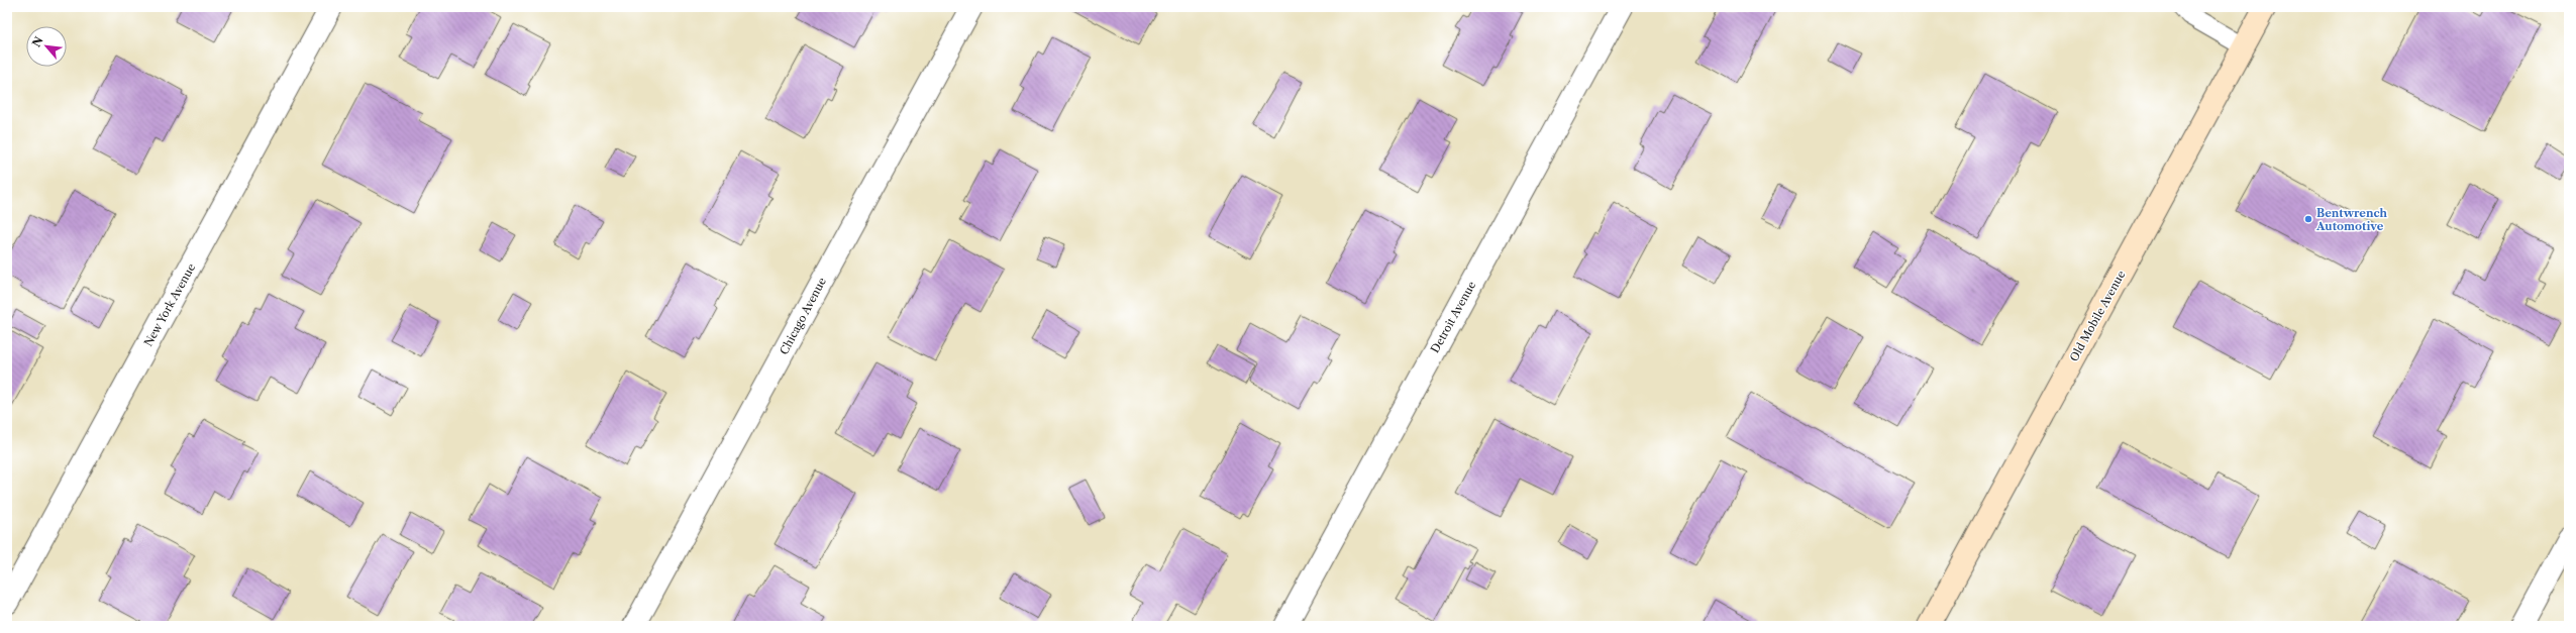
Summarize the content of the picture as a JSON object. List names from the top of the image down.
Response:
{
  "streets": {
    "main road": ["Old Mobile Avenue"],
    "street": ["New York Avenue", "Chicago Avenue", "Detroit Avenue"]
  },
  "places": ["Bentwrench Automotive"],
  "north": "top left"
}
